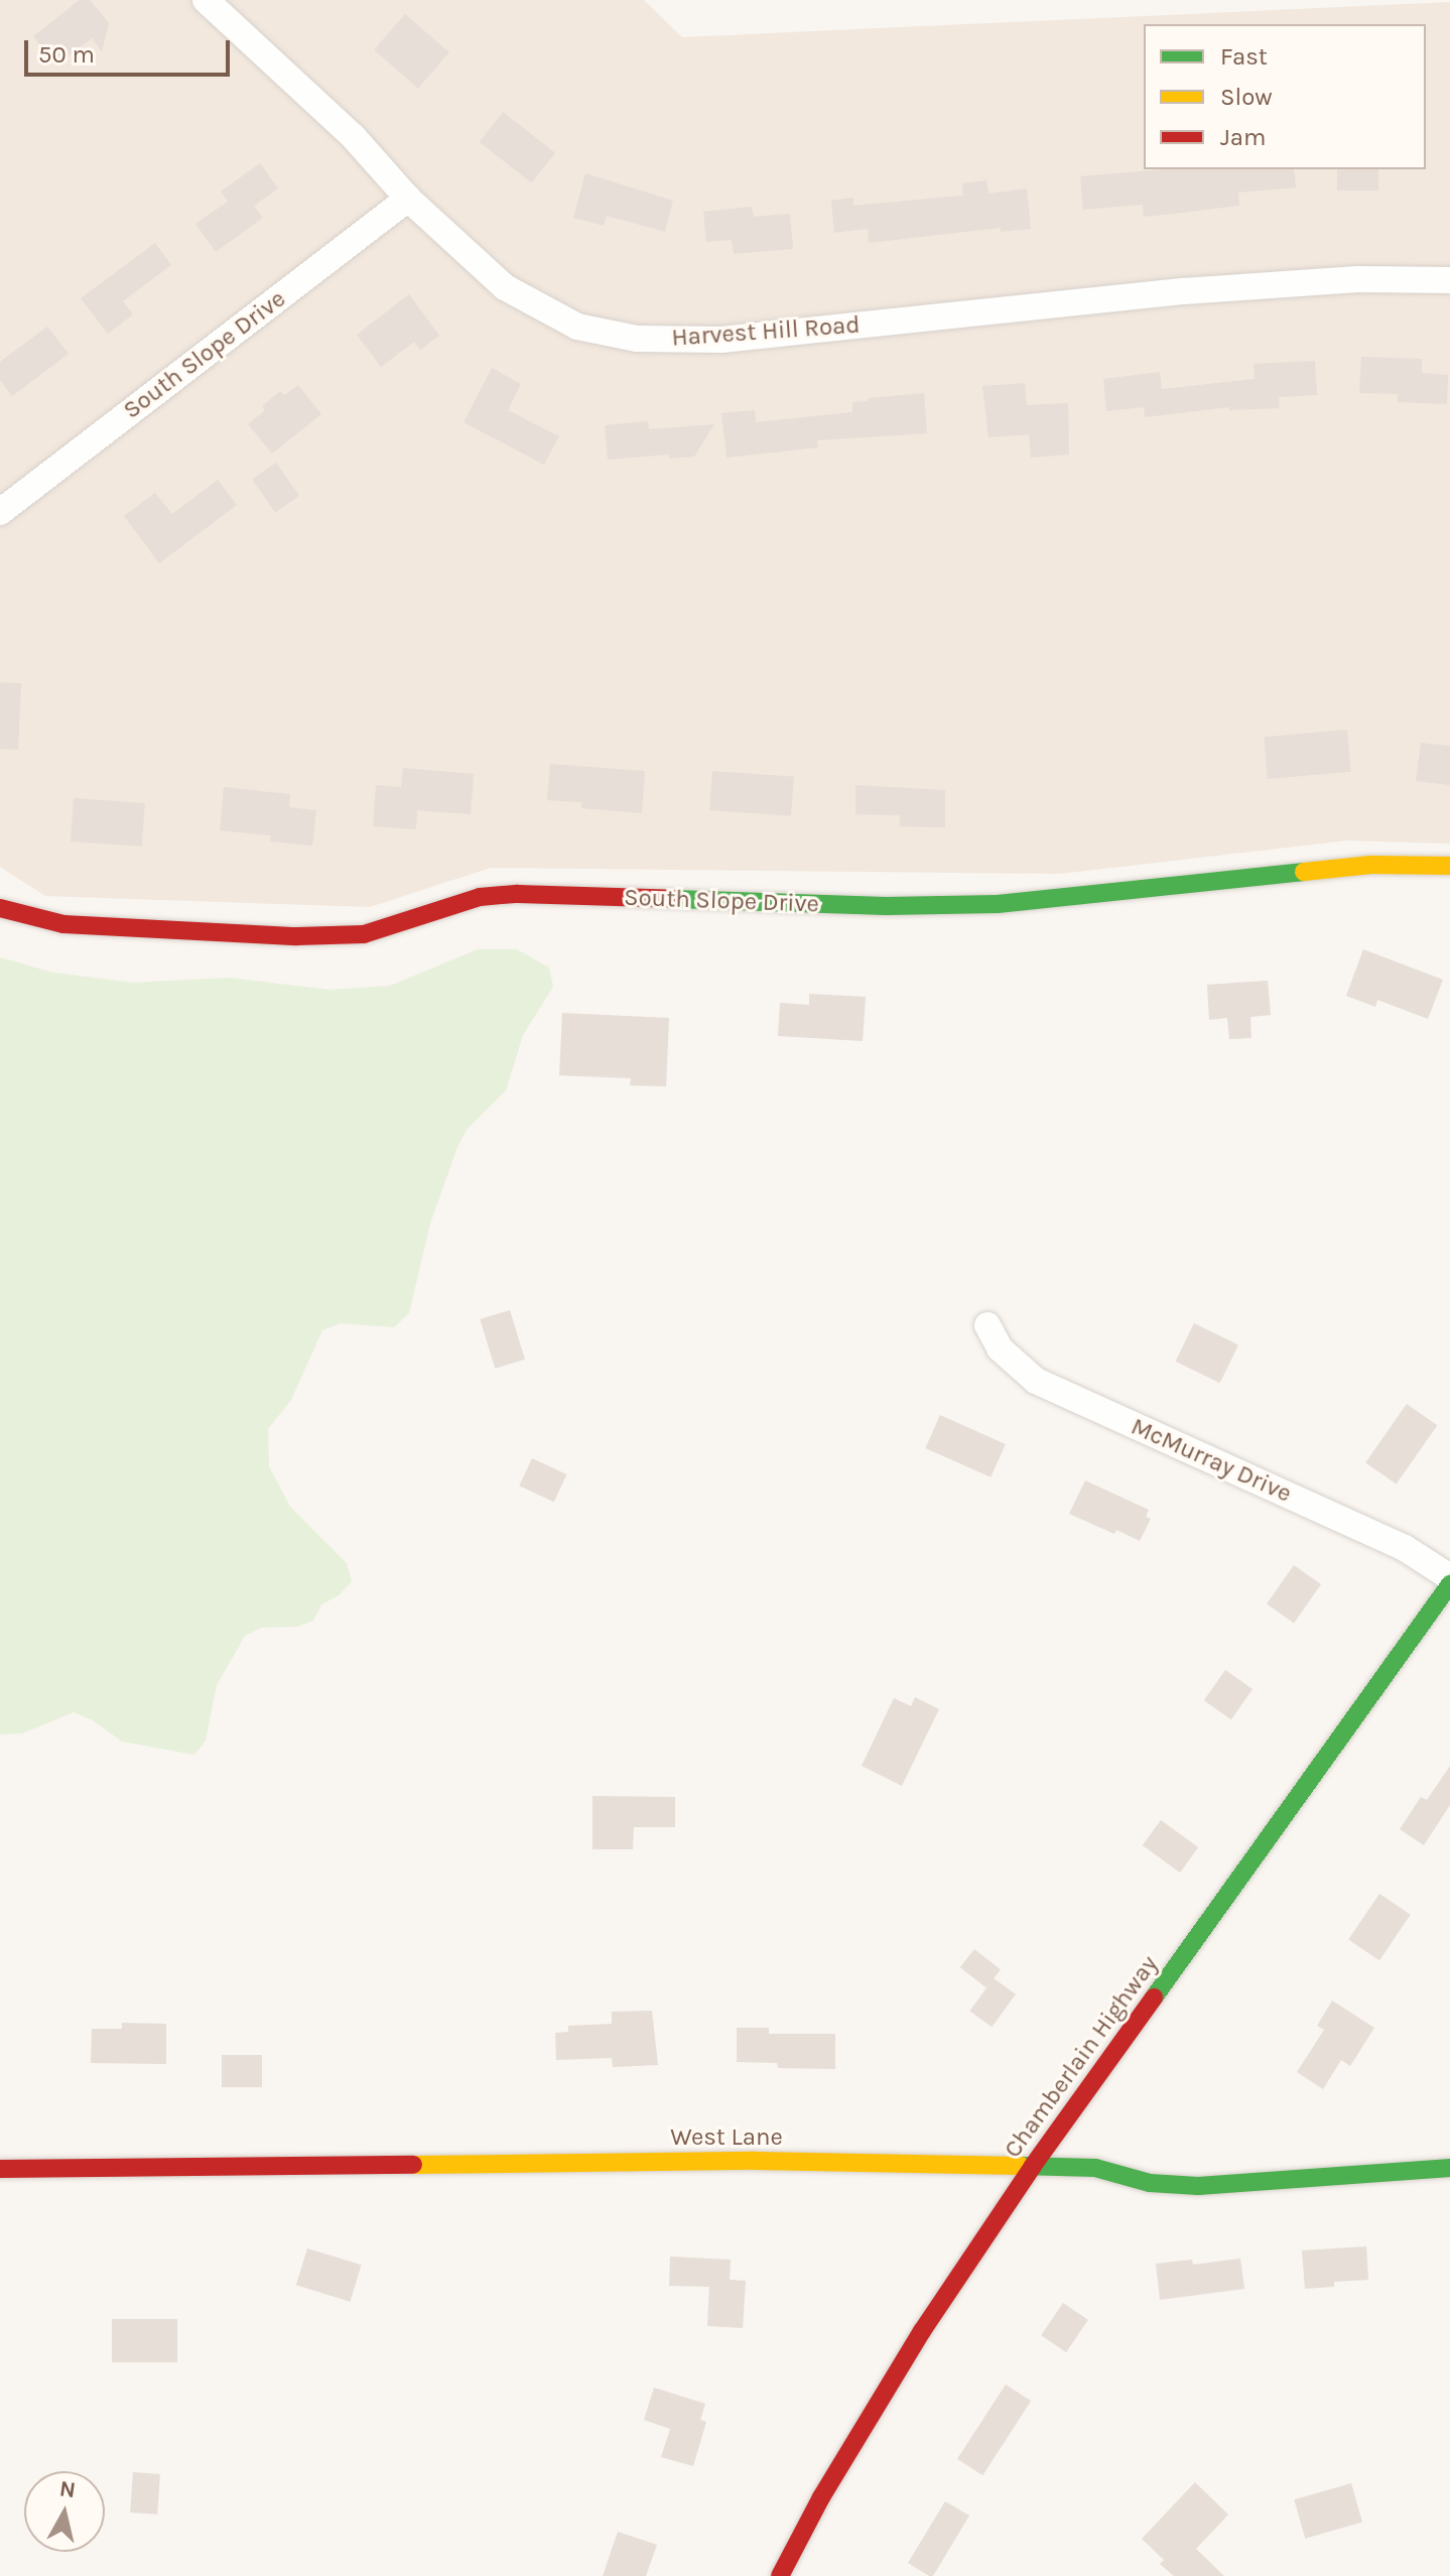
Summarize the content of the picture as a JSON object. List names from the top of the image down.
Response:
{
  "streets": {
    "street": [
      "Harvest Hill Road",
      "South Slope Drive",
      "McMurray Drive",
      "Chamberlain Highway",
      "West Lane"
    ]
  },
  "crossings": [
    ["Harvest Hill Road", "South Slope Drive"],
    ["Chamberlain Highway", "West Lane"]
  ],
  "legend": ["Fast", "Slow", "Jam"],
  "scale_bar": "50 m",
  "north": "top"
}
